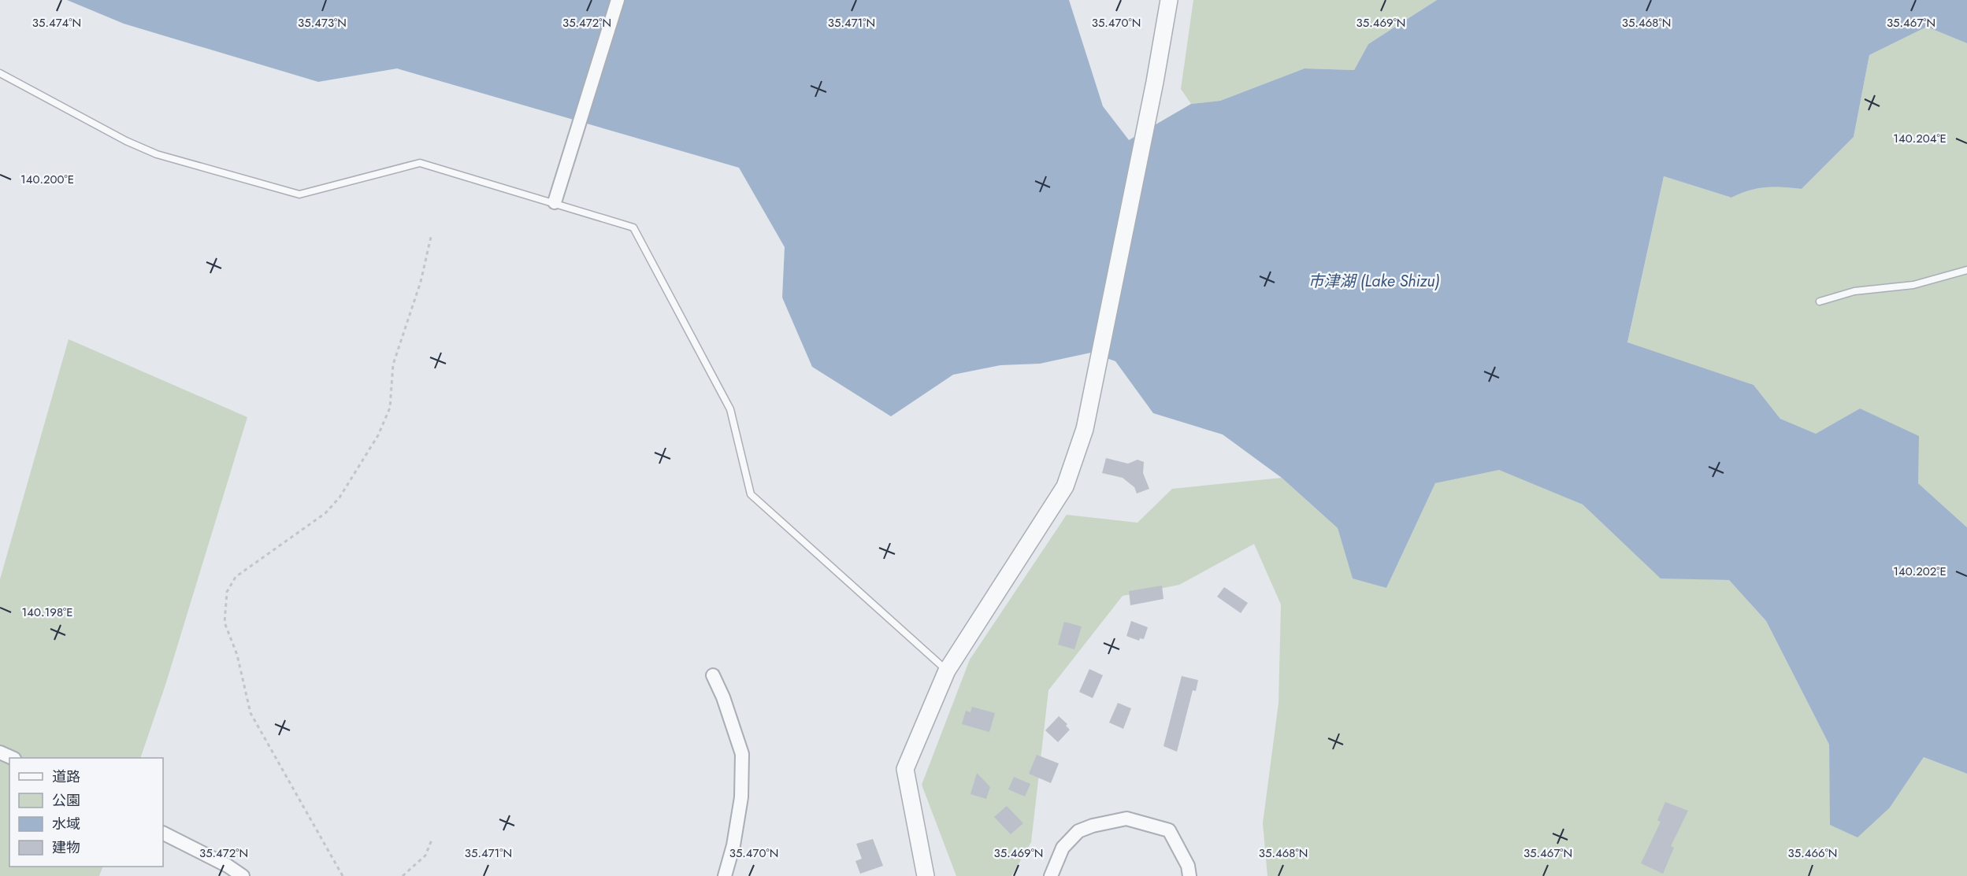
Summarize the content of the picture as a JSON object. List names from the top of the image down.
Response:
{
  "water": ["市津湖 (Lake Shizu)"],
  "legend": [
    "道路",
    "公園",
    "水域",
    "建物"
  ],
  "coordinates": [
    "35.473°N",
    "35.467°N",
    "35.474°N",
    "35.472°N",
    "35.471°N",
    "35.470°N",
    "35.469°N",
    "35.468°N",
    "140.204°E",
    "140.200°E",
    "140.202°E",
    "140.198°E",
    "35.466°N"
  ]
}
